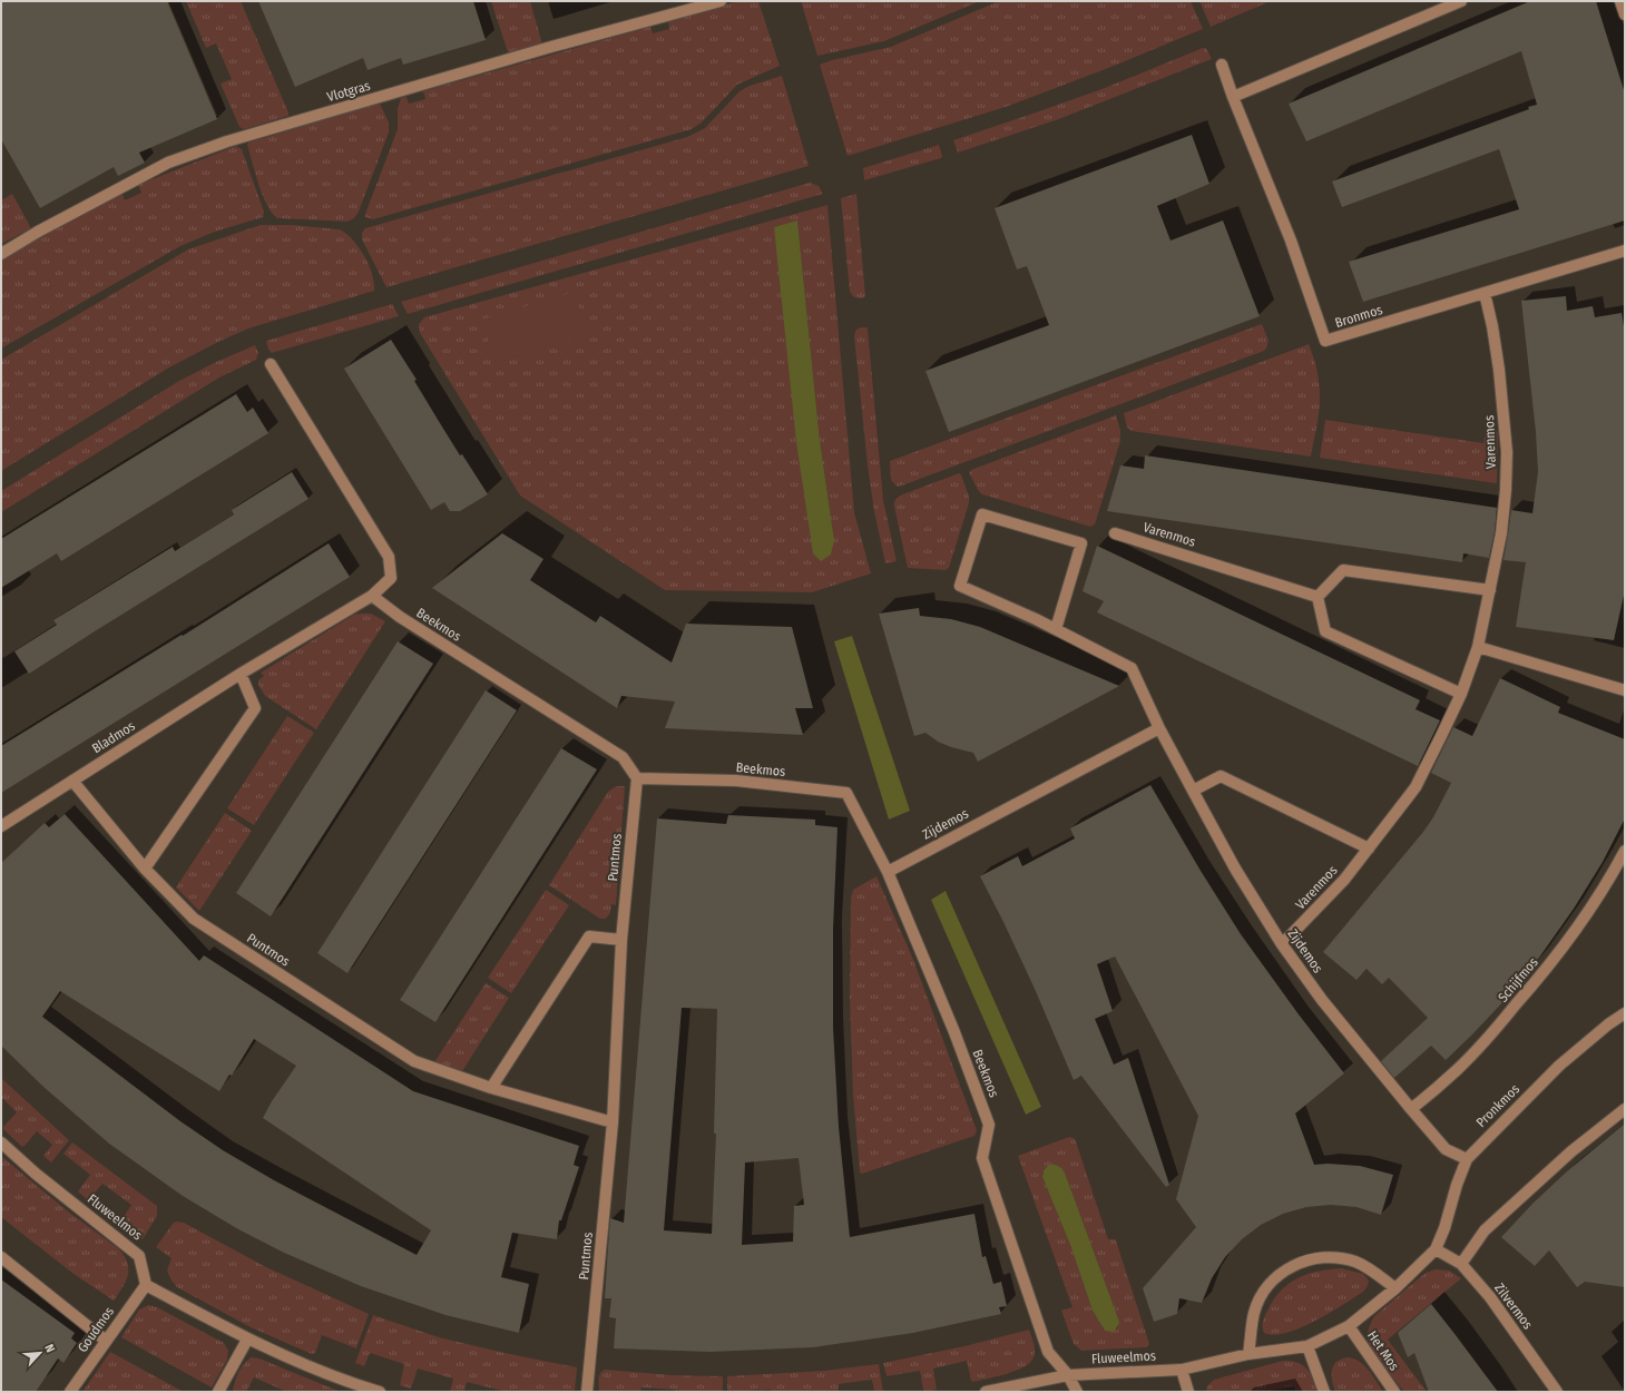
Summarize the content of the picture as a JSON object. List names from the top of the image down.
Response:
{
  "streets": {
    "street": [
      "Vlotgras",
      "Bronmos",
      "Varenmos",
      "Beekmos",
      "Bladmos",
      "Zijdemos",
      "Puntmos",
      "Schijfmos",
      "Pronkmos",
      "Fluweelmos",
      "Zilvermos",
      "Goudmos",
      "Het Mos"
    ]
  },
  "crossings": [
    ["Bronmos", "Varenmos"],
    ["Varenmos", "Zijdemos"],
    ["Beekmos", "Bladmos"],
    ["Beekmos", "Zijdemos"],
    ["Beekmos", "Puntmos"],
    ["Beekmos", "Fluweelmos"],
    ["Bladmos", "Puntmos"],
    ["Zijdemos", "Schijfmos"],
    ["Zijdemos", "Pronkmos"],
    ["Pronkmos", "Zilvermos"],
    ["Pronkmos", "Het Mos"],
    ["Fluweelmos", "Goudmos"],
    ["Fluweelmos", "Het Mos"],
    ["Zilvermos", "Het Mos"]
  ],
  "north": "top right"
}
